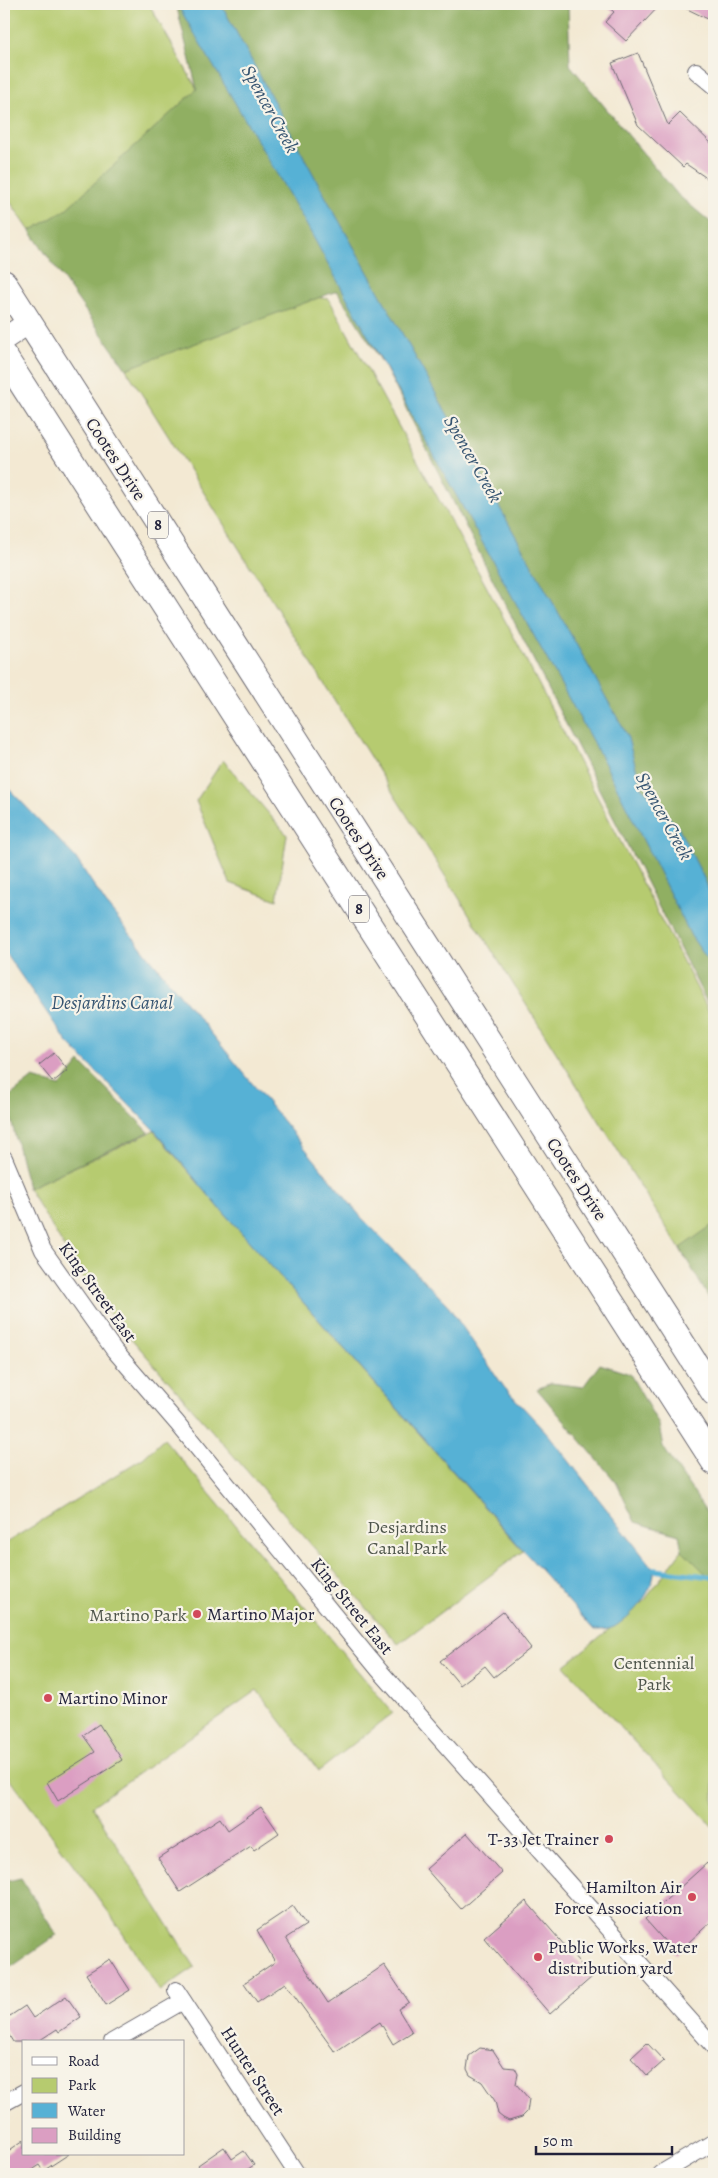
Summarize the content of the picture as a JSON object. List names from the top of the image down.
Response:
{
  "streets": {
    "main road": ["Cootes Drive", "8"],
    "street": ["King Street East", "Hunter Street"]
  },
  "water": ["Spencer Creek", "Desjardins Canal"],
  "parks": ["Desjardins Canal Park", "Martino Park", "Centennial Park"],
  "places": [
    "Martino Major",
    "Martino Minor",
    "T-33 Jet Trainer",
    "Hamilton Air Force Association",
    "Public Works, Water distribution yard"
  ],
  "legend": [
    "Road",
    "Park",
    "Water",
    "Building"
  ],
  "scale_bar": "50 m"
}
